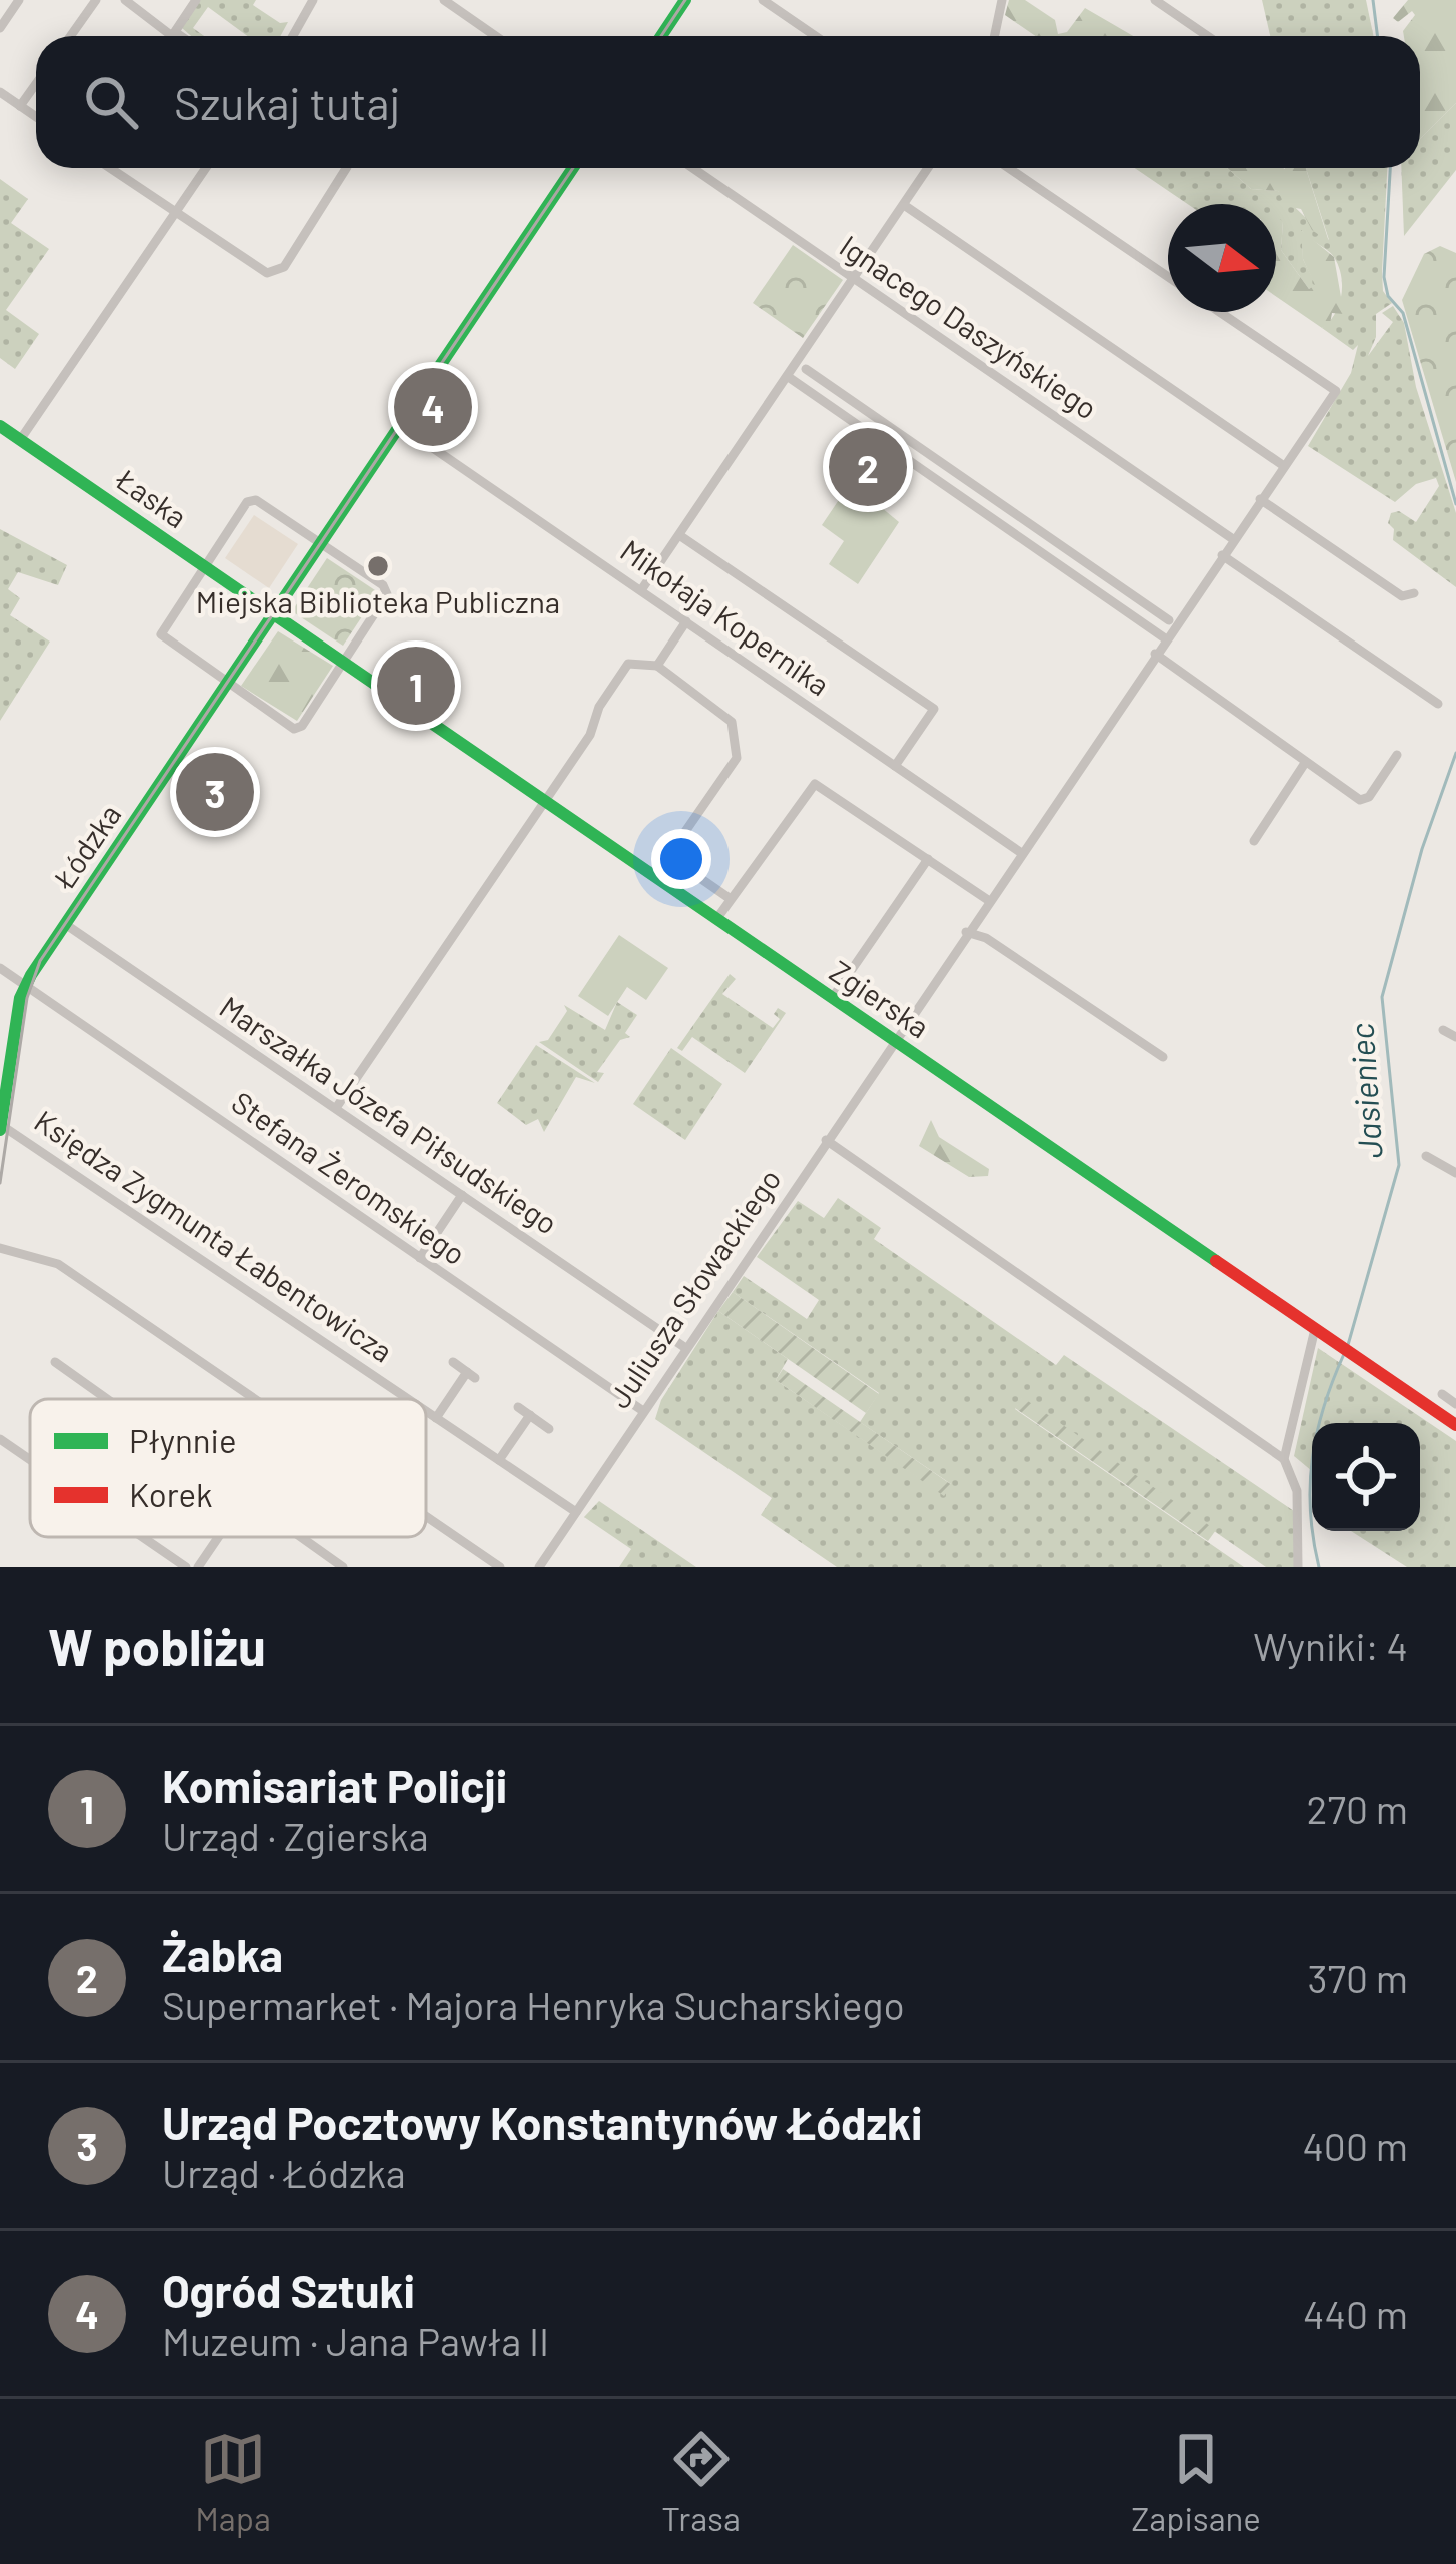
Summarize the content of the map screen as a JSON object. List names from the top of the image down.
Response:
{
  "streets": {
    "main road": ["Łaska", "Łódzka", "Zgierska"],
    "street": [
      "Ignacego Daszyńskiego",
      "Mikołaja Kopernika",
      "Marszałka Józefa Piłsudskiego",
      "Stefana Żeromskiego",
      "Księdza Zygmunta Łabentowicza",
      "Juliusza Słowackiego"
    ]
  },
  "crossings": [
    ["Ignacego Daszyńskiego", "Juliusza Słowackiego"],
    ["Łaska", "Łódzka"],
    ["Łaska", "Zgierska"],
    ["Mikołaja Kopernika", "Łódzka"],
    ["Mikołaja Kopernika", "Juliusza Słowackiego"],
    ["Łódzka", "Zgierska"],
    ["Łódzka", "Marszałka Józefa Piłsudskiego"],
    ["Łódzka", "Stefana Żeromskiego"],
    ["Łódzka", "Księdza Zygmunta Łabentowicza"],
    ["Zgierska", "Juliusza Słowackiego"],
    ["Marszałka Józefa Piłsudskiego", "Juliusza Słowackiego"],
    ["Stefana Żeromskiego", "Juliusza Słowackiego"],
    ["Księdza Zygmunta Łabentowicza", "Juliusza Słowackiego"]
  ],
  "water": ["Jasieniec"],
  "places": ["Miejska Biblioteka Publiczna"],
  "legend": ["Płynnie", "Korek"],
  "north": "right",
  "page": {
    "search": "Szukaj tutaj",
    "pins": [
      "4",
      "2",
      "1",
      "3"
    ],
    "heading": ["W pobliżu", "Wyniki: 4"],
    "list": [
      {
        "mark": "1",
        "name": "Komisariat Policji",
        "note": "Urząd · Zgierska",
        "value": "270 m"
      },
      {
        "mark": "2",
        "name": "Żabka",
        "note": "Supermarket · Majora Henryka Sucharskiego",
        "value": "370 m"
      },
      {
        "mark": "3",
        "name": "Urząd Pocztowy Konstantynów Łódzki",
        "note": "Urząd · Łódzka",
        "value": "400 m"
      },
      {
        "mark": "4",
        "name": "Ogród Sztuki",
        "note": "Muzeum · Jana Pawła II",
        "value": "440 m"
      }
    ],
    "nav": ["Mapa", "Trasa", "Zapisane"]
  }
}
